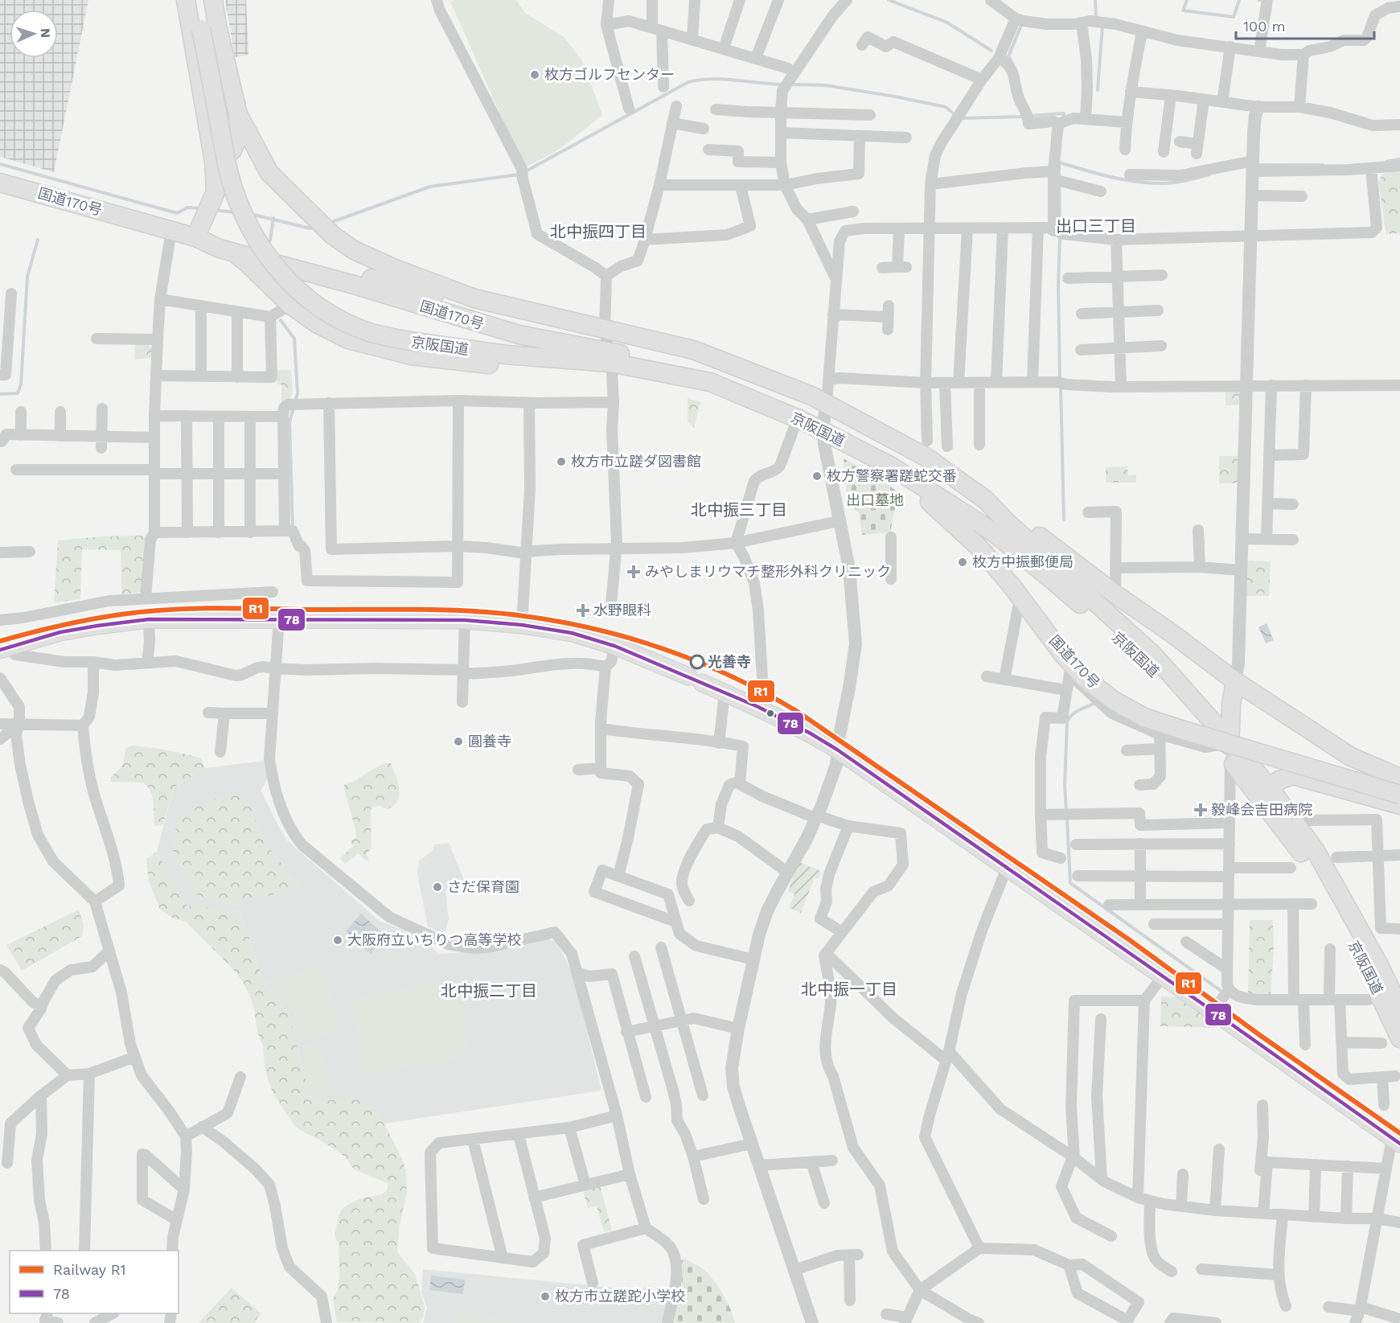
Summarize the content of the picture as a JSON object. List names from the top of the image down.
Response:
{
  "streets": {
    "highway": ["国道170号", "京阪国道"]
  },
  "crossings": [
    ["国道170号", "京阪国道"]
  ],
  "districts": [
    "出口三丁目",
    "北中振四丁目",
    "北中振三丁目",
    "北中振一丁目",
    "北中振二丁目"
  ],
  "parks": ["出口墓地"],
  "places": {
    "other": [
      "枚方ゴルフセンター",
      "枚方市立蹉ダ図書館",
      "枚方警察署蹉蛇交番",
      "枚方中振郵便局",
      "光善寺",
      "圓養寺",
      "さだ保育園",
      "大阪府立いちりつ高等学校",
      "枚方市立蹉跎小学校"
    ],
    "health": ["みやしまリウマチ整形外科クリニック", "水野眼科", "毅峰会吉田病院"]
  },
  "lines": ["rail line R1", "transit line 78"],
  "legend": ["Railway R1", "78"],
  "scale_bar": "100 m",
  "north": "right"
}
